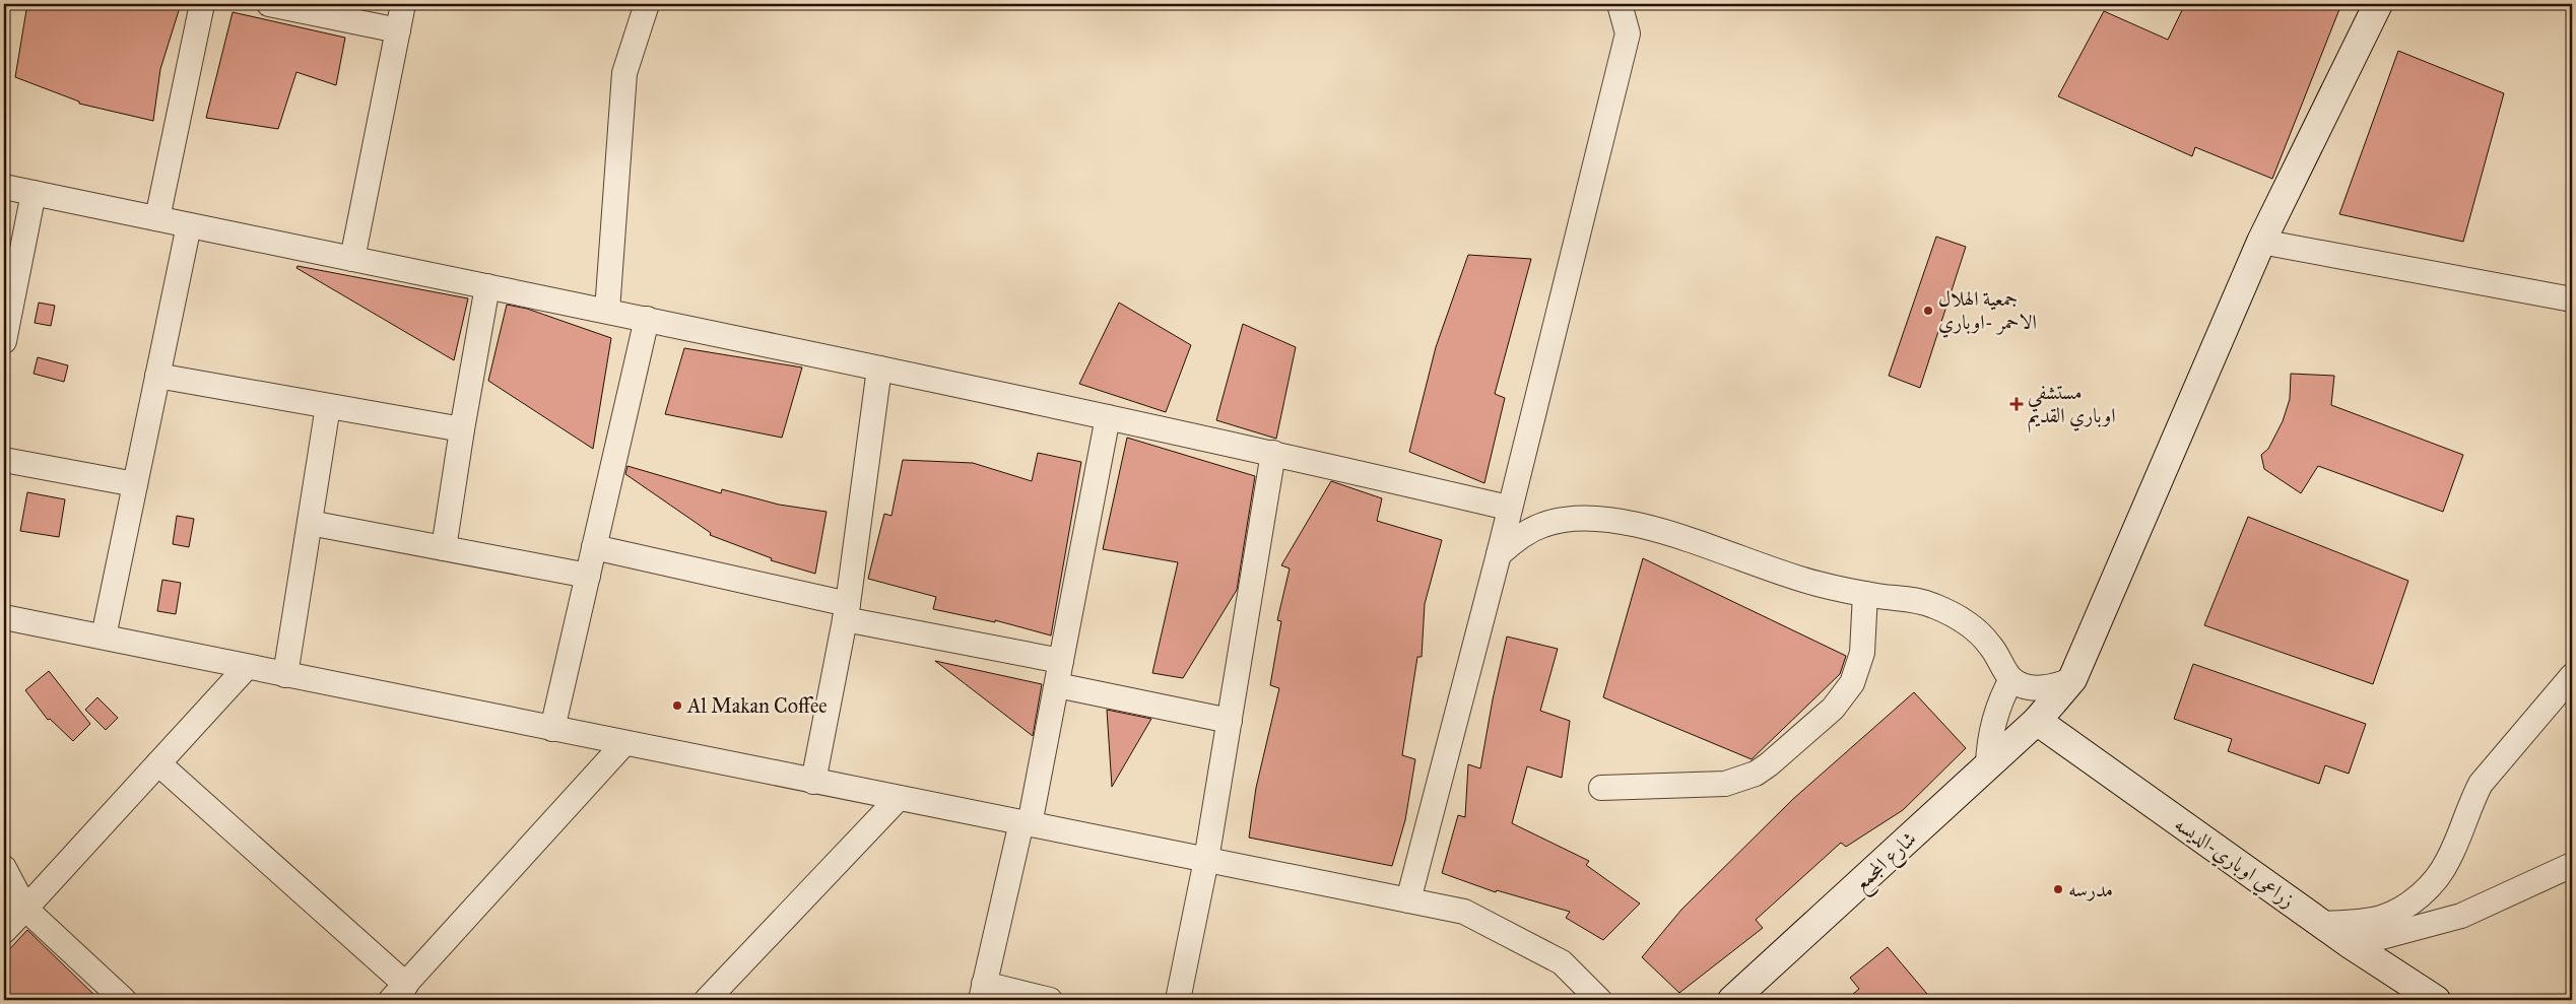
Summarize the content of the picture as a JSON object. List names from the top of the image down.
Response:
{
  "streets": {
    "street": ["شارع المجمع", "زراعي اوباري-الديسه"]
  },
  "crossings": [
    ["شارع المجمع", "زراعي اوباري-الديسه"]
  ],
  "places": {
    "other": ["جمعية الهلال الاحمر -اوباري", "Al Makan Coffee", "مدرسه"],
    "health": ["مستشفي اوباري القديم"]
  }
}
